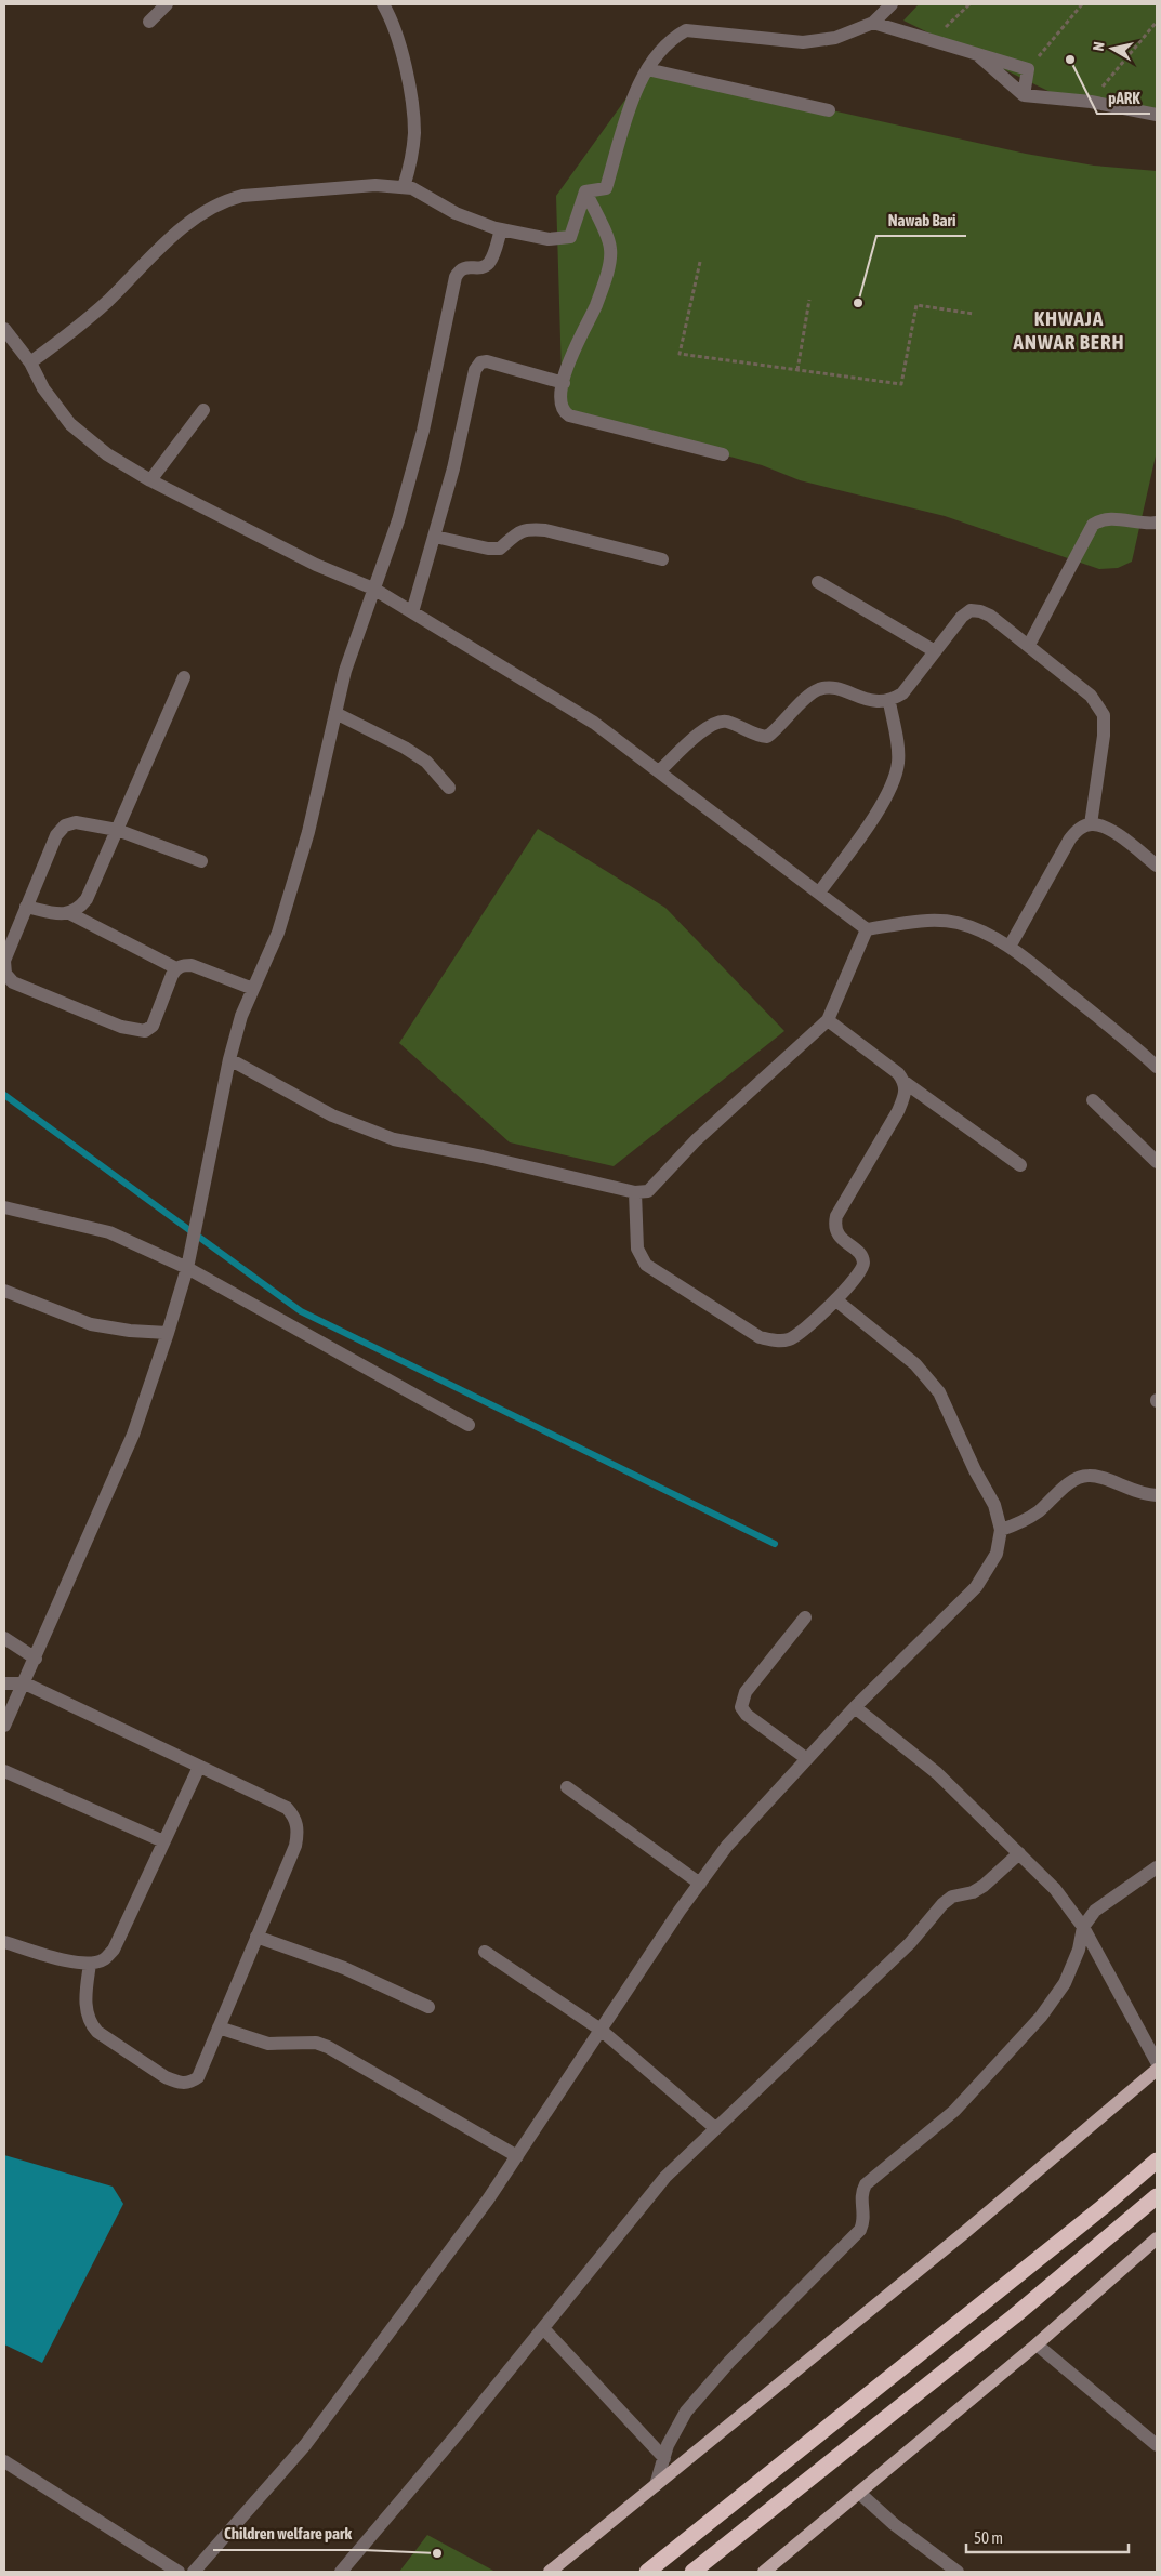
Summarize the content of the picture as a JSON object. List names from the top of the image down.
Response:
{
  "districts": ["KHWAJA ANWAR BERH"],
  "places": ["pARK", "Nawab Bari", "Children welfare park"],
  "scale_bar": "50 m",
  "north": "left"
}
